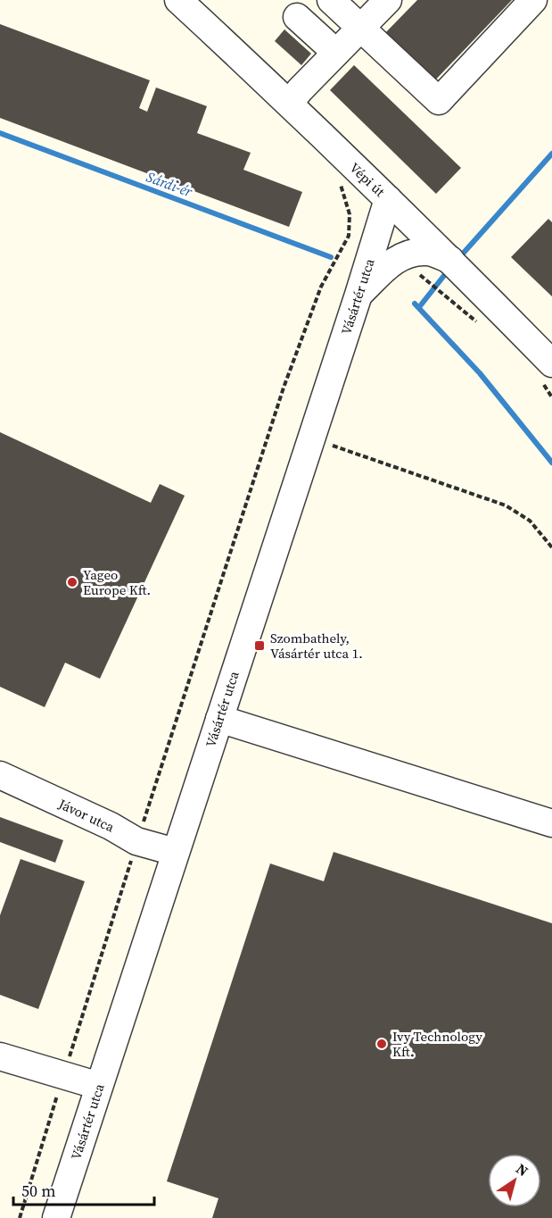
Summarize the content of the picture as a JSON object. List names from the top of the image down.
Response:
{
  "streets": {
    "street": ["Vépi út", "Vásártér utca", "Jávor utca"]
  },
  "crossings": [
    ["Vépi út", "Vásártér utca"],
    ["Vásártér utca", "Jávor utca"]
  ],
  "water": ["Sárdi-ér"],
  "places": {
    "other": ["Yageo Europe Kft.", "Ivy Technology Kft."],
    "transit": ["Szombathely, Vásártér utca 1."]
  },
  "scale_bar": "50 m",
  "north": "top right"
}
